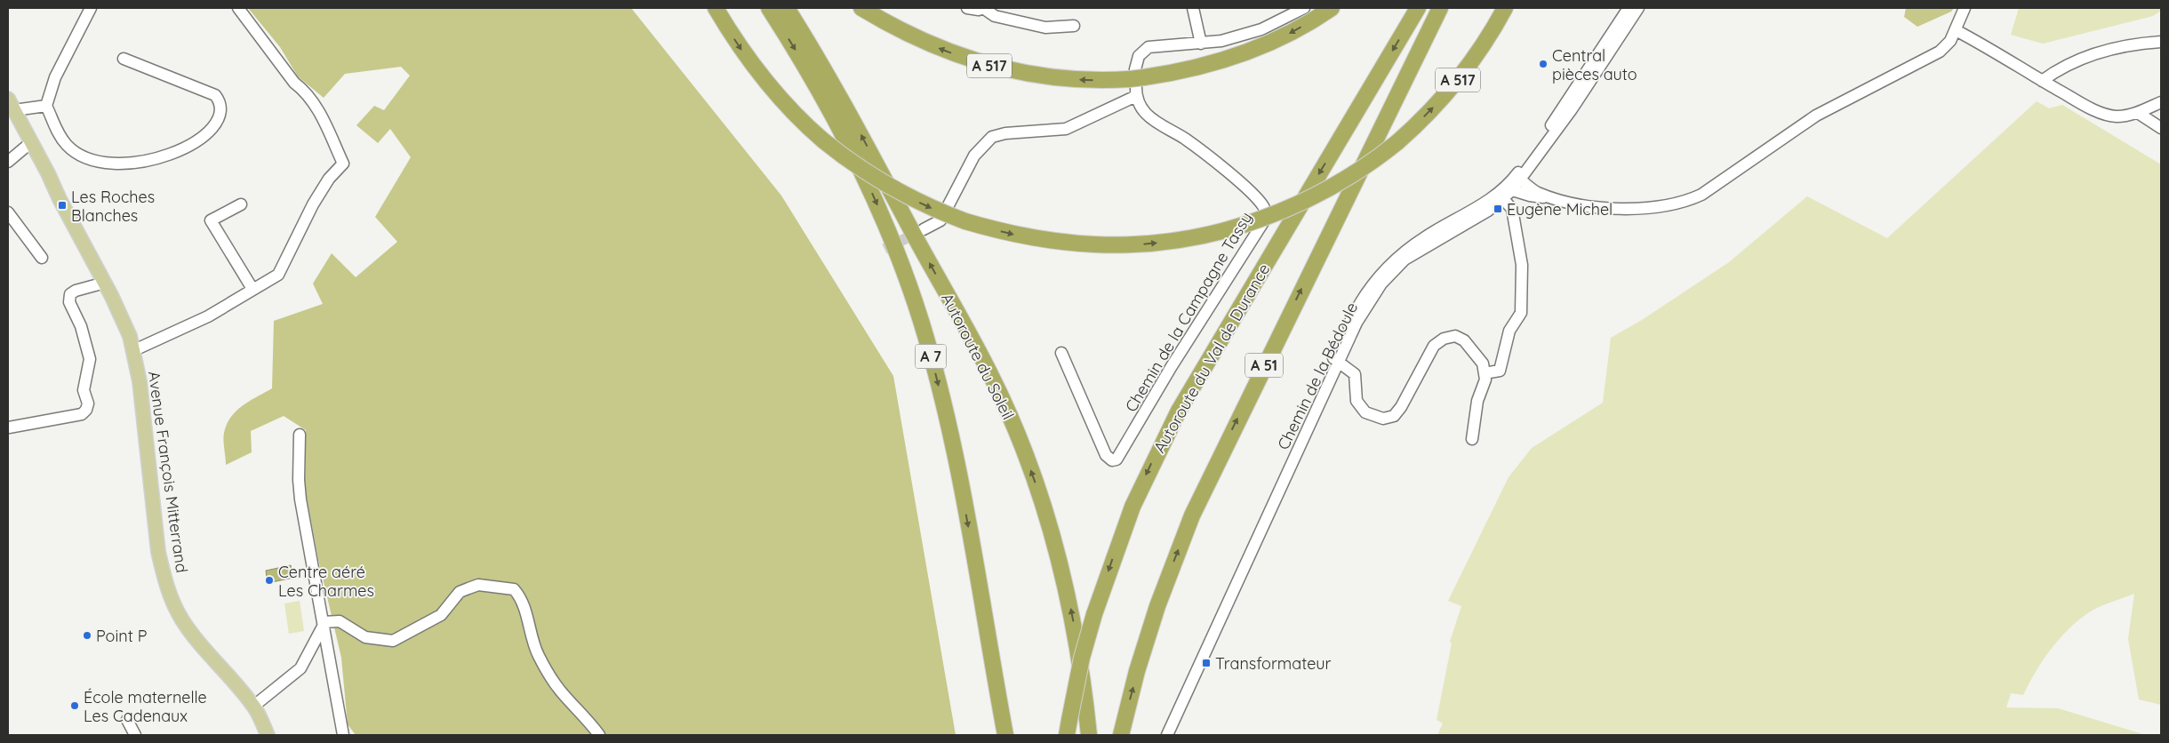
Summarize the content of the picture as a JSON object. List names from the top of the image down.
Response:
{
  "streets": {
    "highway": [
      "A 517",
      "A 7",
      "Autoroute du Soleil",
      "Autoroute du Val de Durance",
      "A 51"
    ],
    "main road": ["Avenue François Mitterrand"],
    "street": ["Chemin de la Campagne Tassy", "Chemin de la Bédoule"]
  },
  "places": {
    "other": [
      "Central pièces auto",
      "Centre aéré Les Charmes",
      "Point P",
      "École maternelle Les Cadenaux"
    ],
    "transit": ["Les Roches Blanches", "Eugène Michel", "Transformateur"]
  }
}
